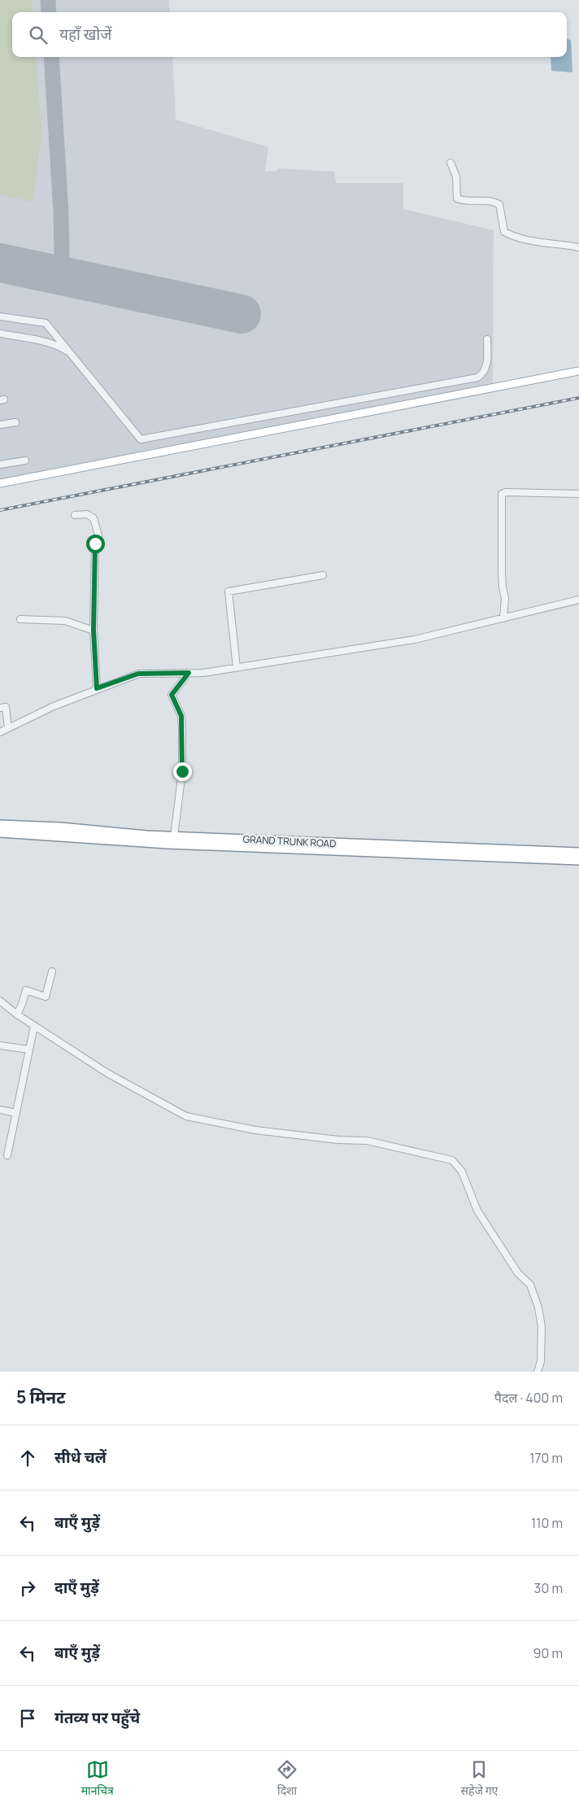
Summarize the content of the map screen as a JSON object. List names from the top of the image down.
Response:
{
  "streets": {
    "highway": ["GRAND TRUNK ROAD"]
  },
  "page": {
    "search": "यहाँ खोजें",
    "heading": ["5 मिनट", "पैदल · 400 m"],
    "list": [
      ["सीधे चलें", "170 m"],
      ["बाएँ मुड़ें", "110 m"],
      ["दाएँ मुड़ें", "30 m"],
      ["बाएँ मुड़ें", "90 m"],
      "गंतव्य पर पहुँचे"
    ],
    "nav": ["मानचित्र", "दिशा", "सहेजे गए"]
  }
}
